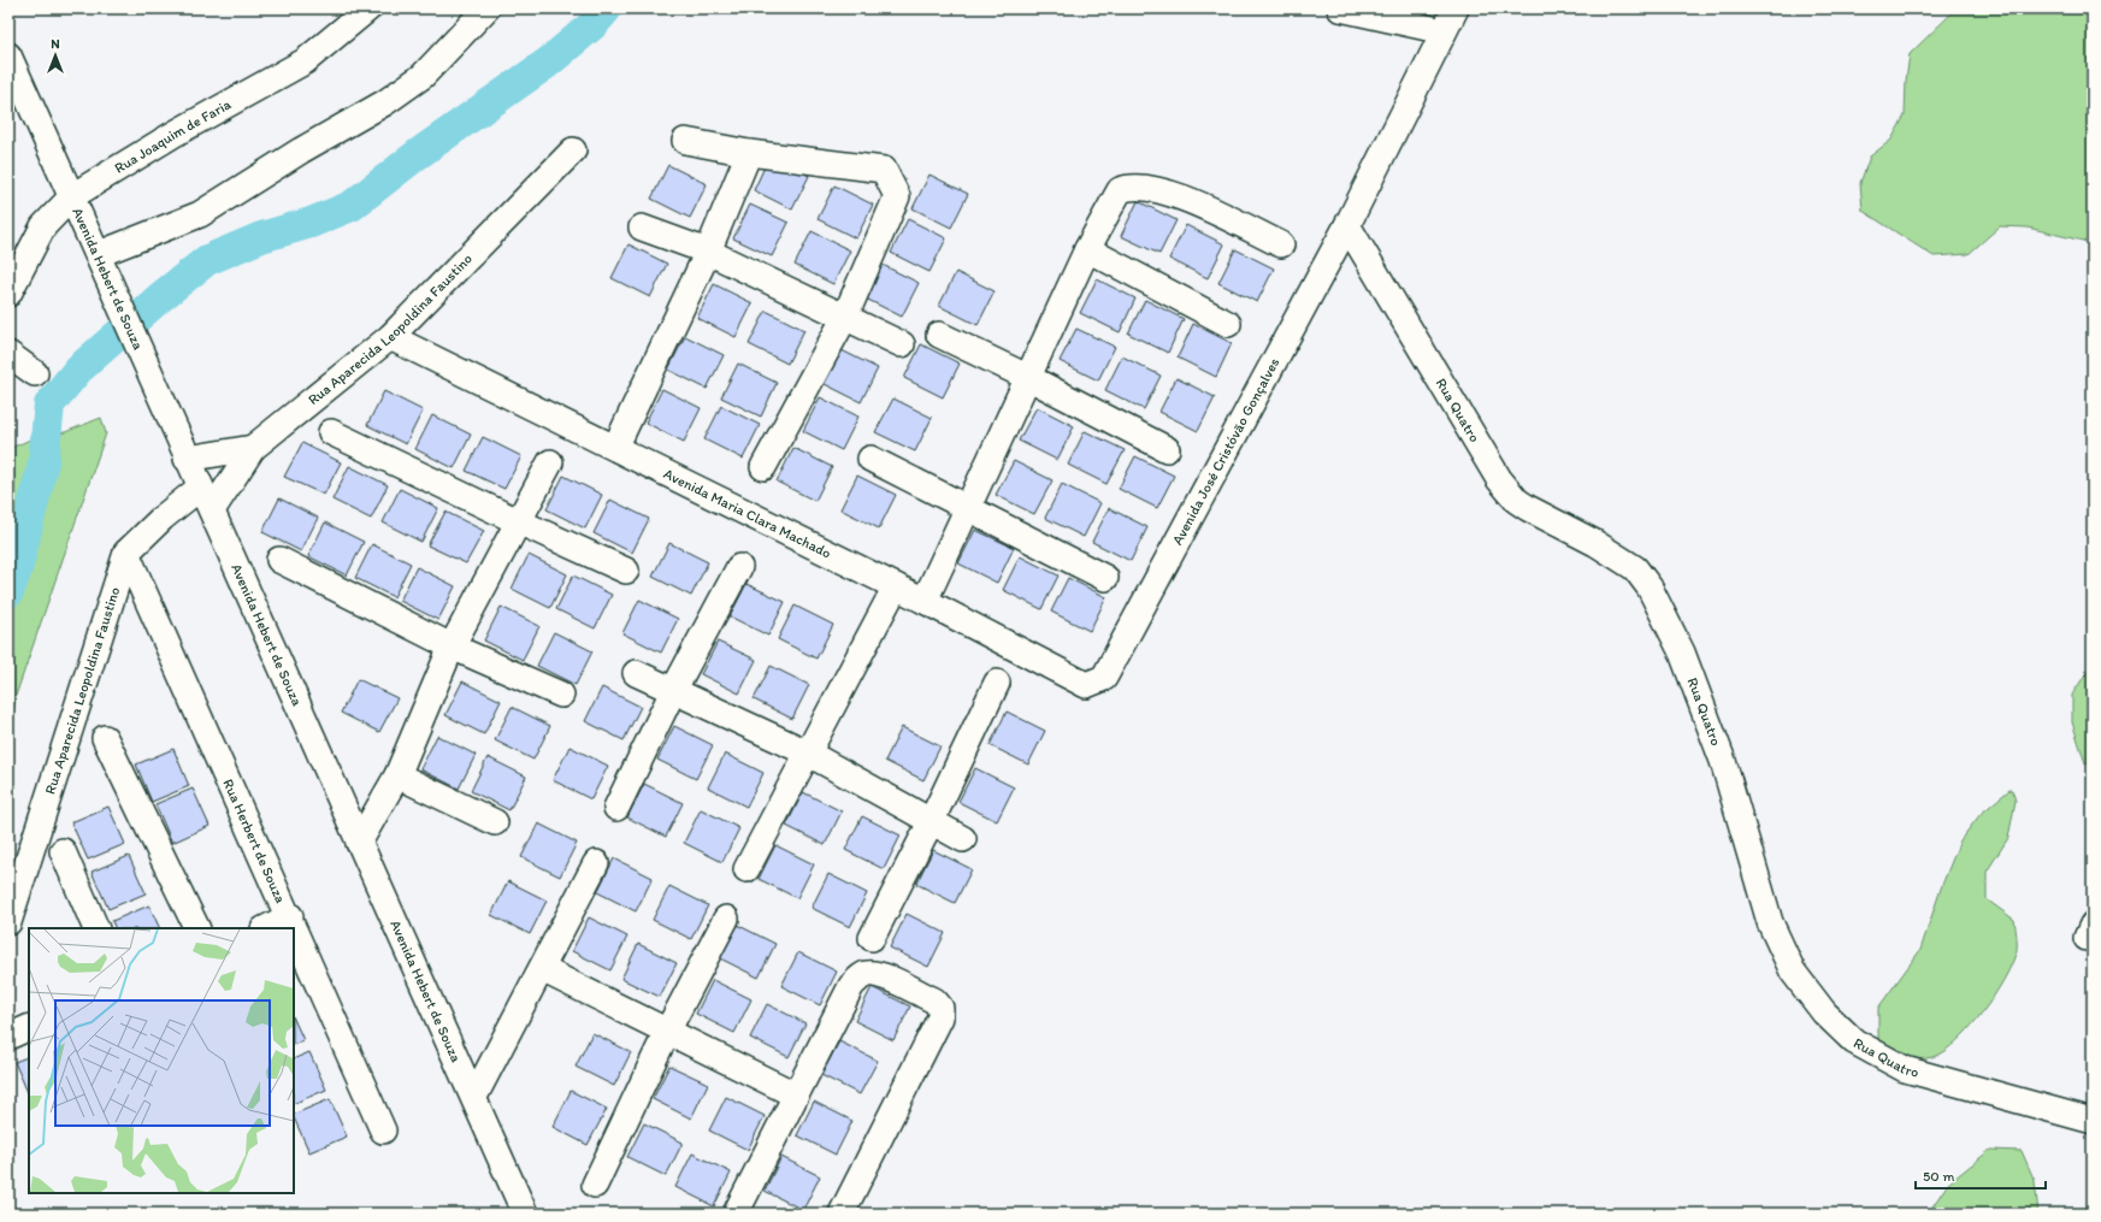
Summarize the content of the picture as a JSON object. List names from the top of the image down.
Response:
{
  "streets": {
    "street": [
      "Rua Joaquim de Faria",
      "Avenida Hebert de Souza",
      "Rua Aparecida Leopoldina Faustino",
      "Rua Quatro",
      "Avenida José Cristóvão Gonçalves",
      "Avenida Maria Clara Machado",
      "Rua Herbert de Souza"
    ]
  },
  "crossings": [
    ["Rua Joaquim de Faria", "Avenida Hebert de Souza"],
    ["Avenida Hebert de Souza", "Rua Aparecida Leopoldina Faustino"],
    ["Rua Aparecida Leopoldina Faustino", "Avenida Maria Clara Machado"],
    ["Rua Aparecida Leopoldina Faustino", "Rua Herbert de Souza"],
    ["Rua Quatro", "Avenida José Cristóvão Gonçalves"],
    ["Avenida José Cristóvão Gonçalves", "Avenida Maria Clara Machado"]
  ],
  "scale_bar": "50 m",
  "north": "top"
}
